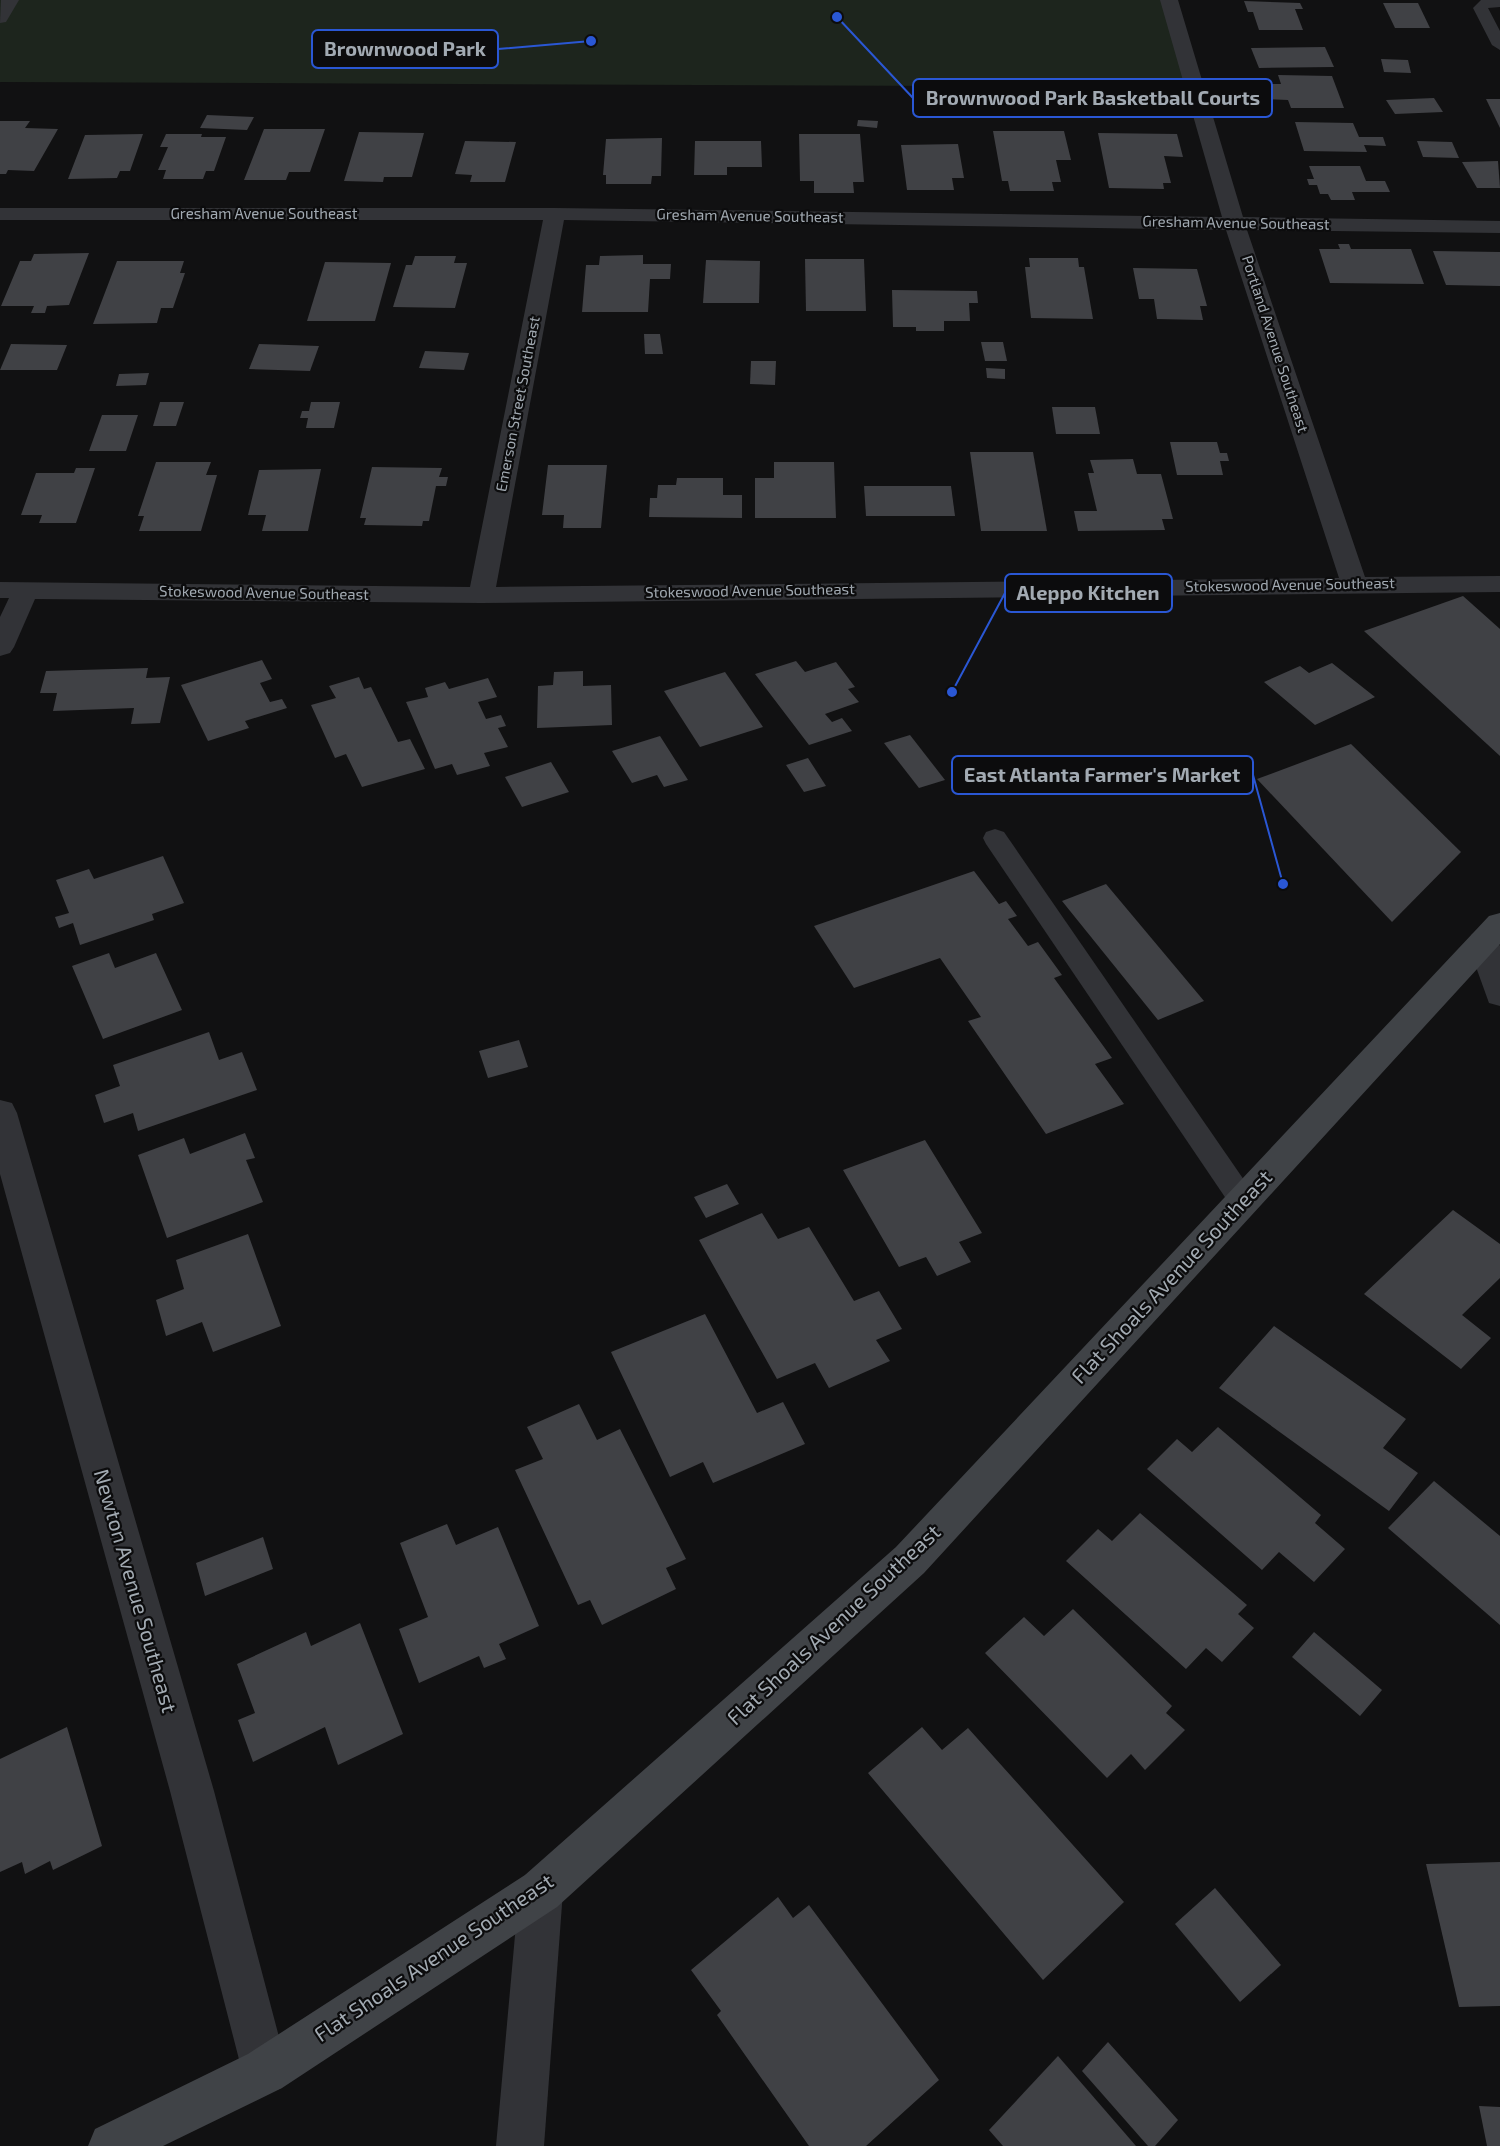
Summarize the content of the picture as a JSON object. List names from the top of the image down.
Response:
{
  "streets": {
    "street": [
      "Gresham Avenue Southeast",
      "Portland Avenue Southeast",
      "Emerson Street Southeast",
      "Stokeswood Avenue Southeast",
      "Flat Shoals Avenue Southeast",
      "Newton Avenue Southeast"
    ]
  },
  "crossings": [
    ["Gresham Avenue Southeast", "Portland Avenue Southeast"],
    ["Gresham Avenue Southeast", "Emerson Street Southeast"],
    ["Portland Avenue Southeast", "Stokeswood Avenue Southeast"],
    ["Emerson Street Southeast", "Stokeswood Avenue Southeast"],
    ["Flat Shoals Avenue Southeast", "Newton Avenue Southeast"]
  ],
  "places": [
    "Brownwood Park Basketball Courts",
    "Brownwood Park",
    "Aleppo Kitchen",
    "East Atlanta Farmer's Market"
  ]
}
